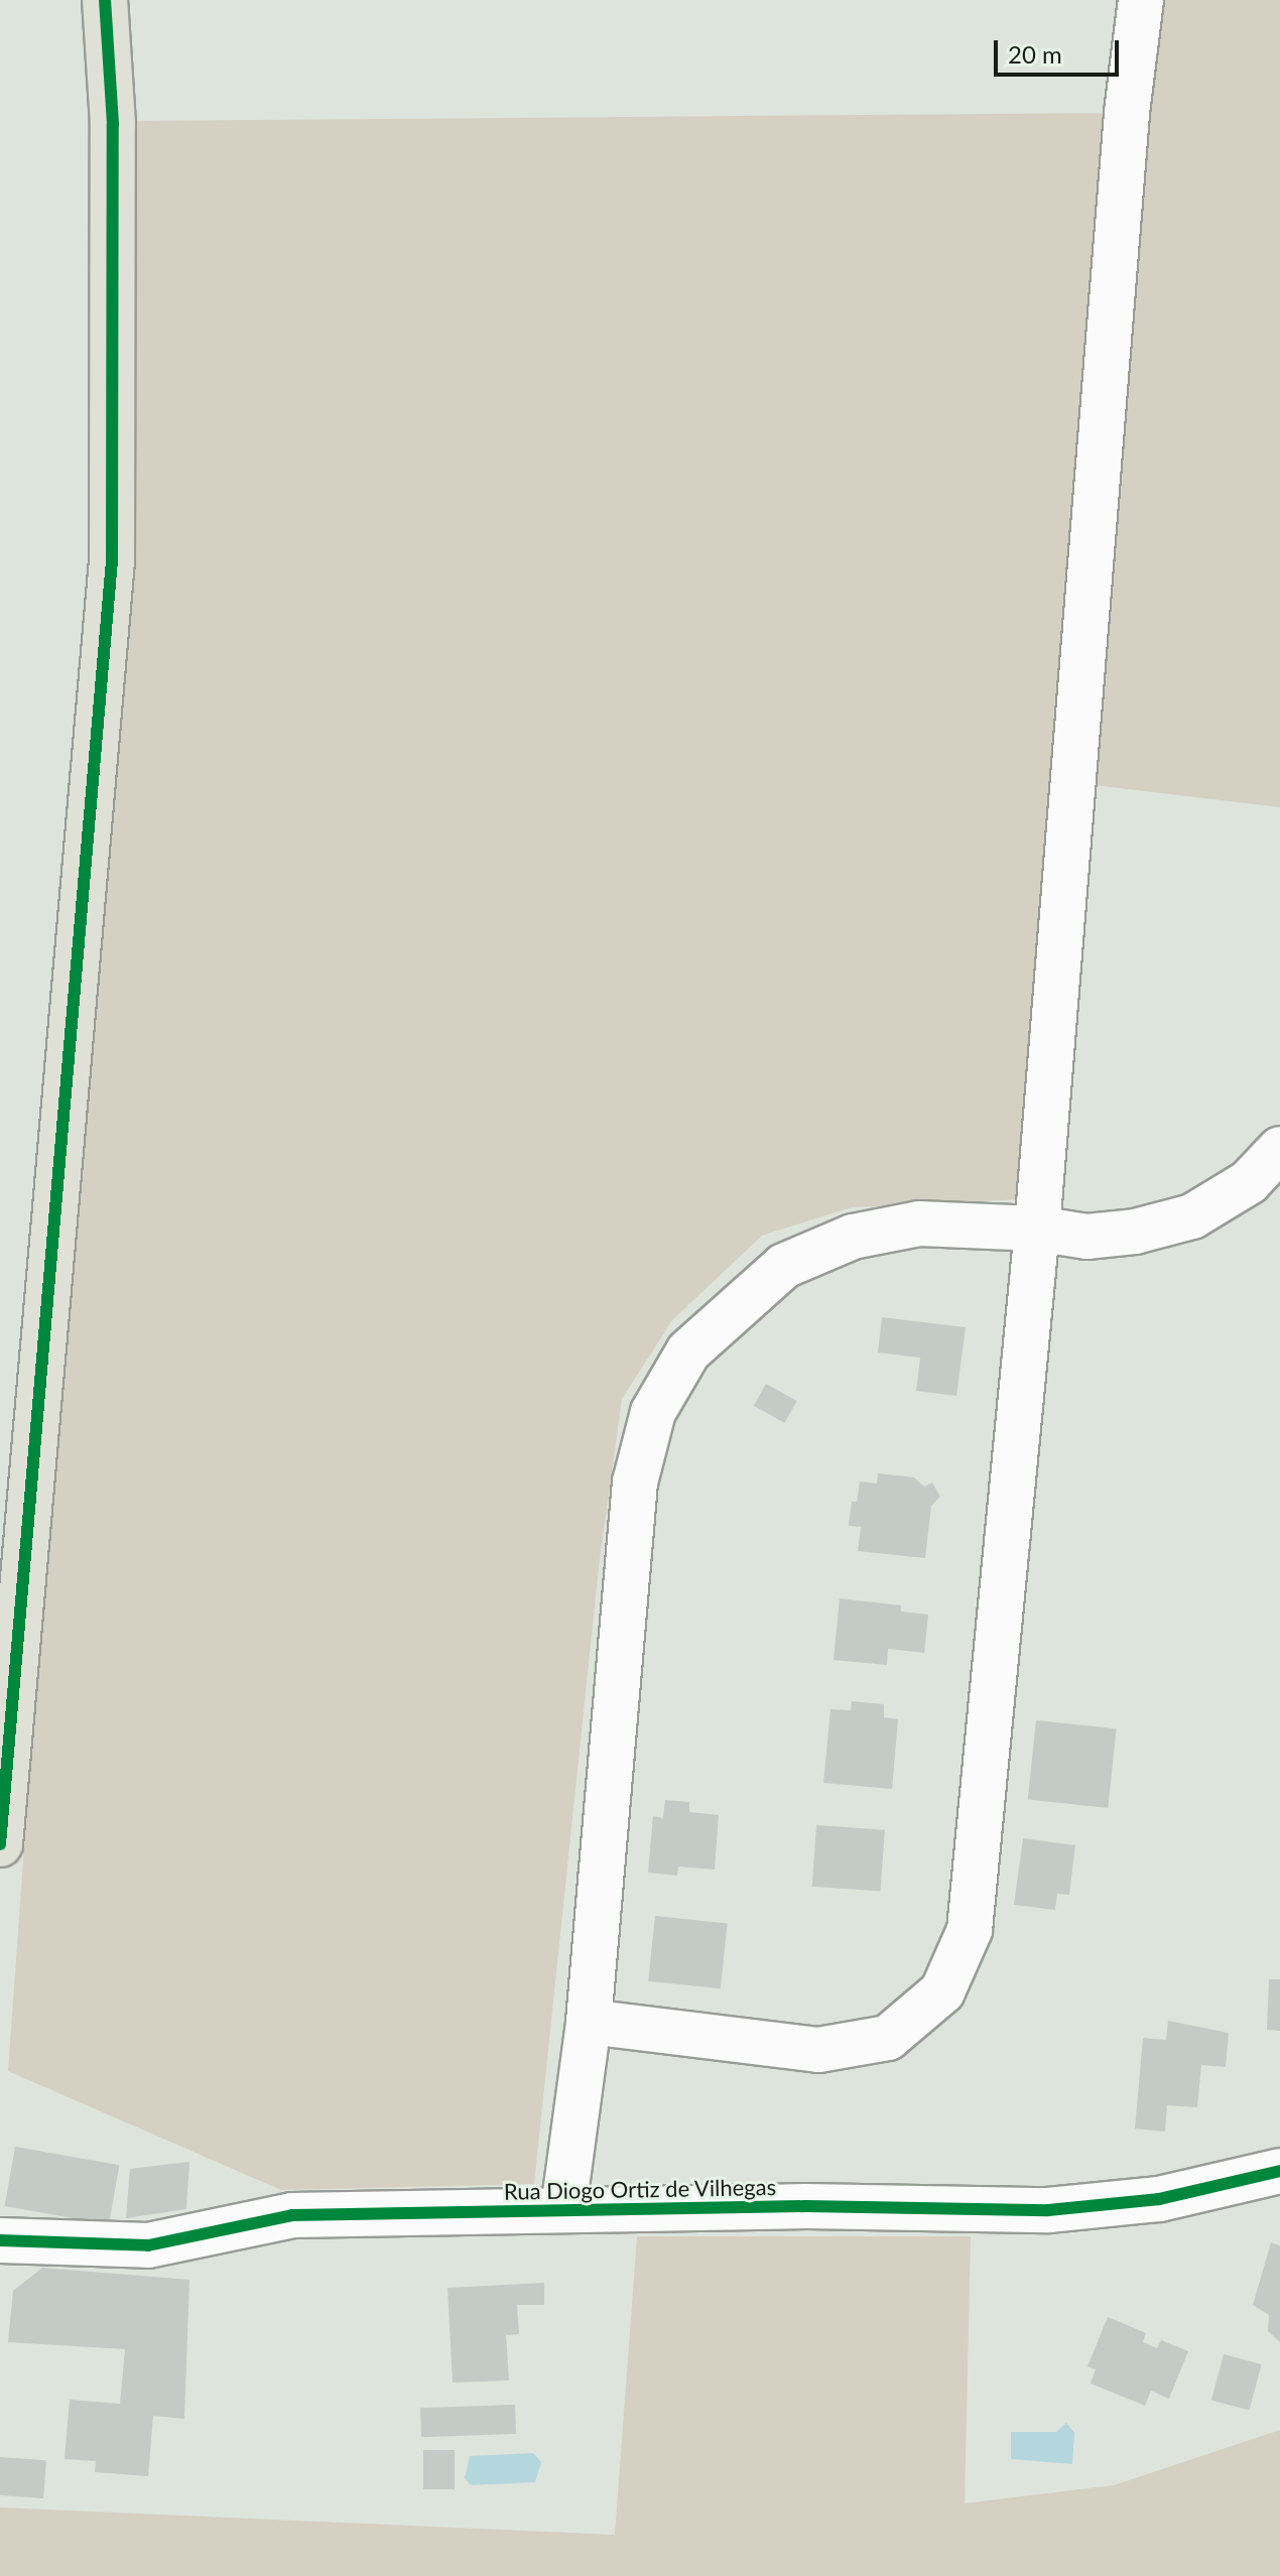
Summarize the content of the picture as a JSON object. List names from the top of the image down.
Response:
{
  "streets": {
    "street": ["Rua Diogo Ortiz de Vilhegas"]
  },
  "scale_bar": "20 m"
}
